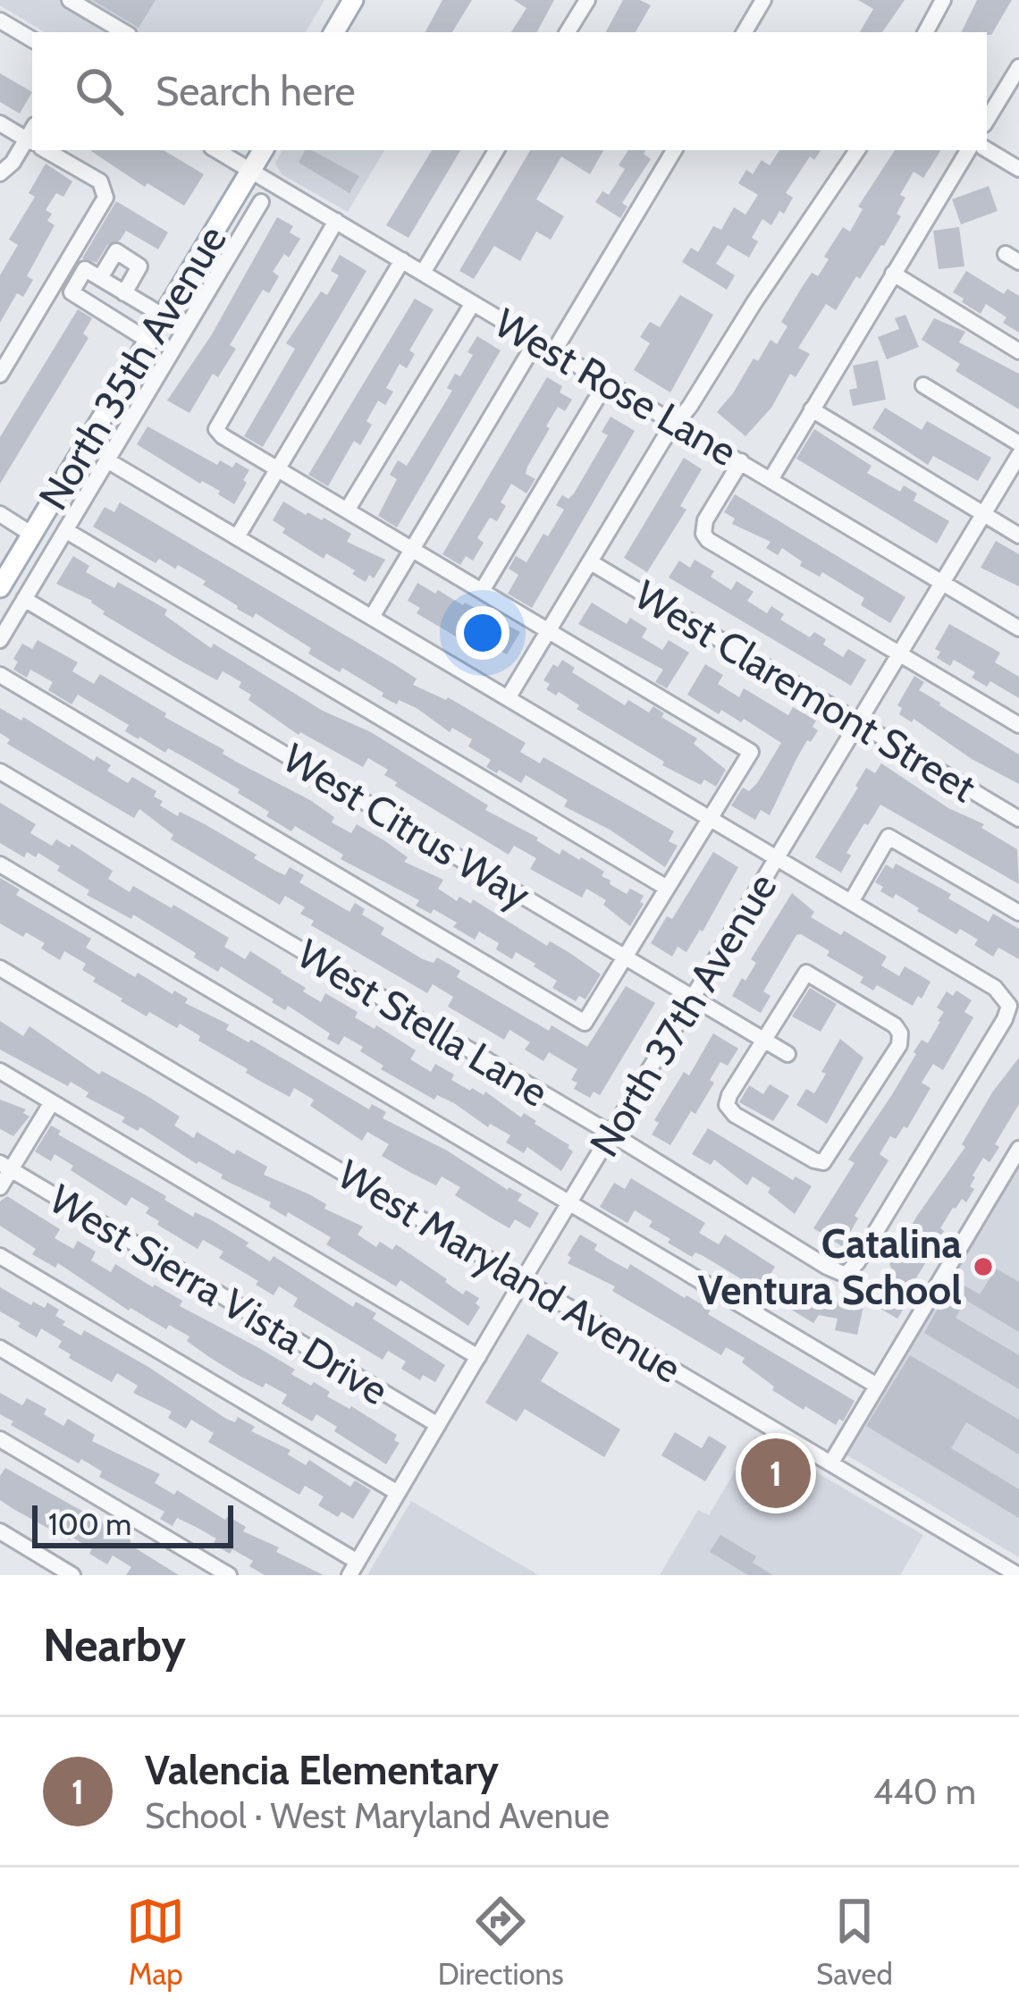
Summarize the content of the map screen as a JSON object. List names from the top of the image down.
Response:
{
  "streets": {
    "main road": ["North 35th Avenue"],
    "street": [
      "West Rose Lane",
      "West Claremont Street",
      "West Citrus Way",
      "North 37th Avenue",
      "West Stella Lane",
      "West Maryland Avenue",
      "West Sierra Vista Drive"
    ]
  },
  "crossings": [
    ["North 35th Avenue", "West Rose Lane"],
    ["North 35th Avenue", "West Citrus Way"],
    ["West Rose Lane", "North 37th Avenue"],
    ["West Claremont Street", "North 37th Avenue"],
    ["West Citrus Way", "North 37th Avenue"],
    ["North 37th Avenue", "West Stella Lane"],
    ["North 37th Avenue", "West Maryland Avenue"],
    ["North 37th Avenue", "West Sierra Vista Drive"]
  ],
  "places": ["Catalina Ventura School"],
  "scale_bar": "100 m",
  "page": {
    "search": "Search here",
    "pins": "1",
    "scale": "100 m",
    "heading": "Nearby",
    "list": [
      {
        "mark": "1",
        "name": "Valencia Elementary",
        "note": "School · West Maryland Avenue",
        "value": "440 m"
      }
    ],
    "nav": ["Map", "Directions", "Saved"]
  }
}
